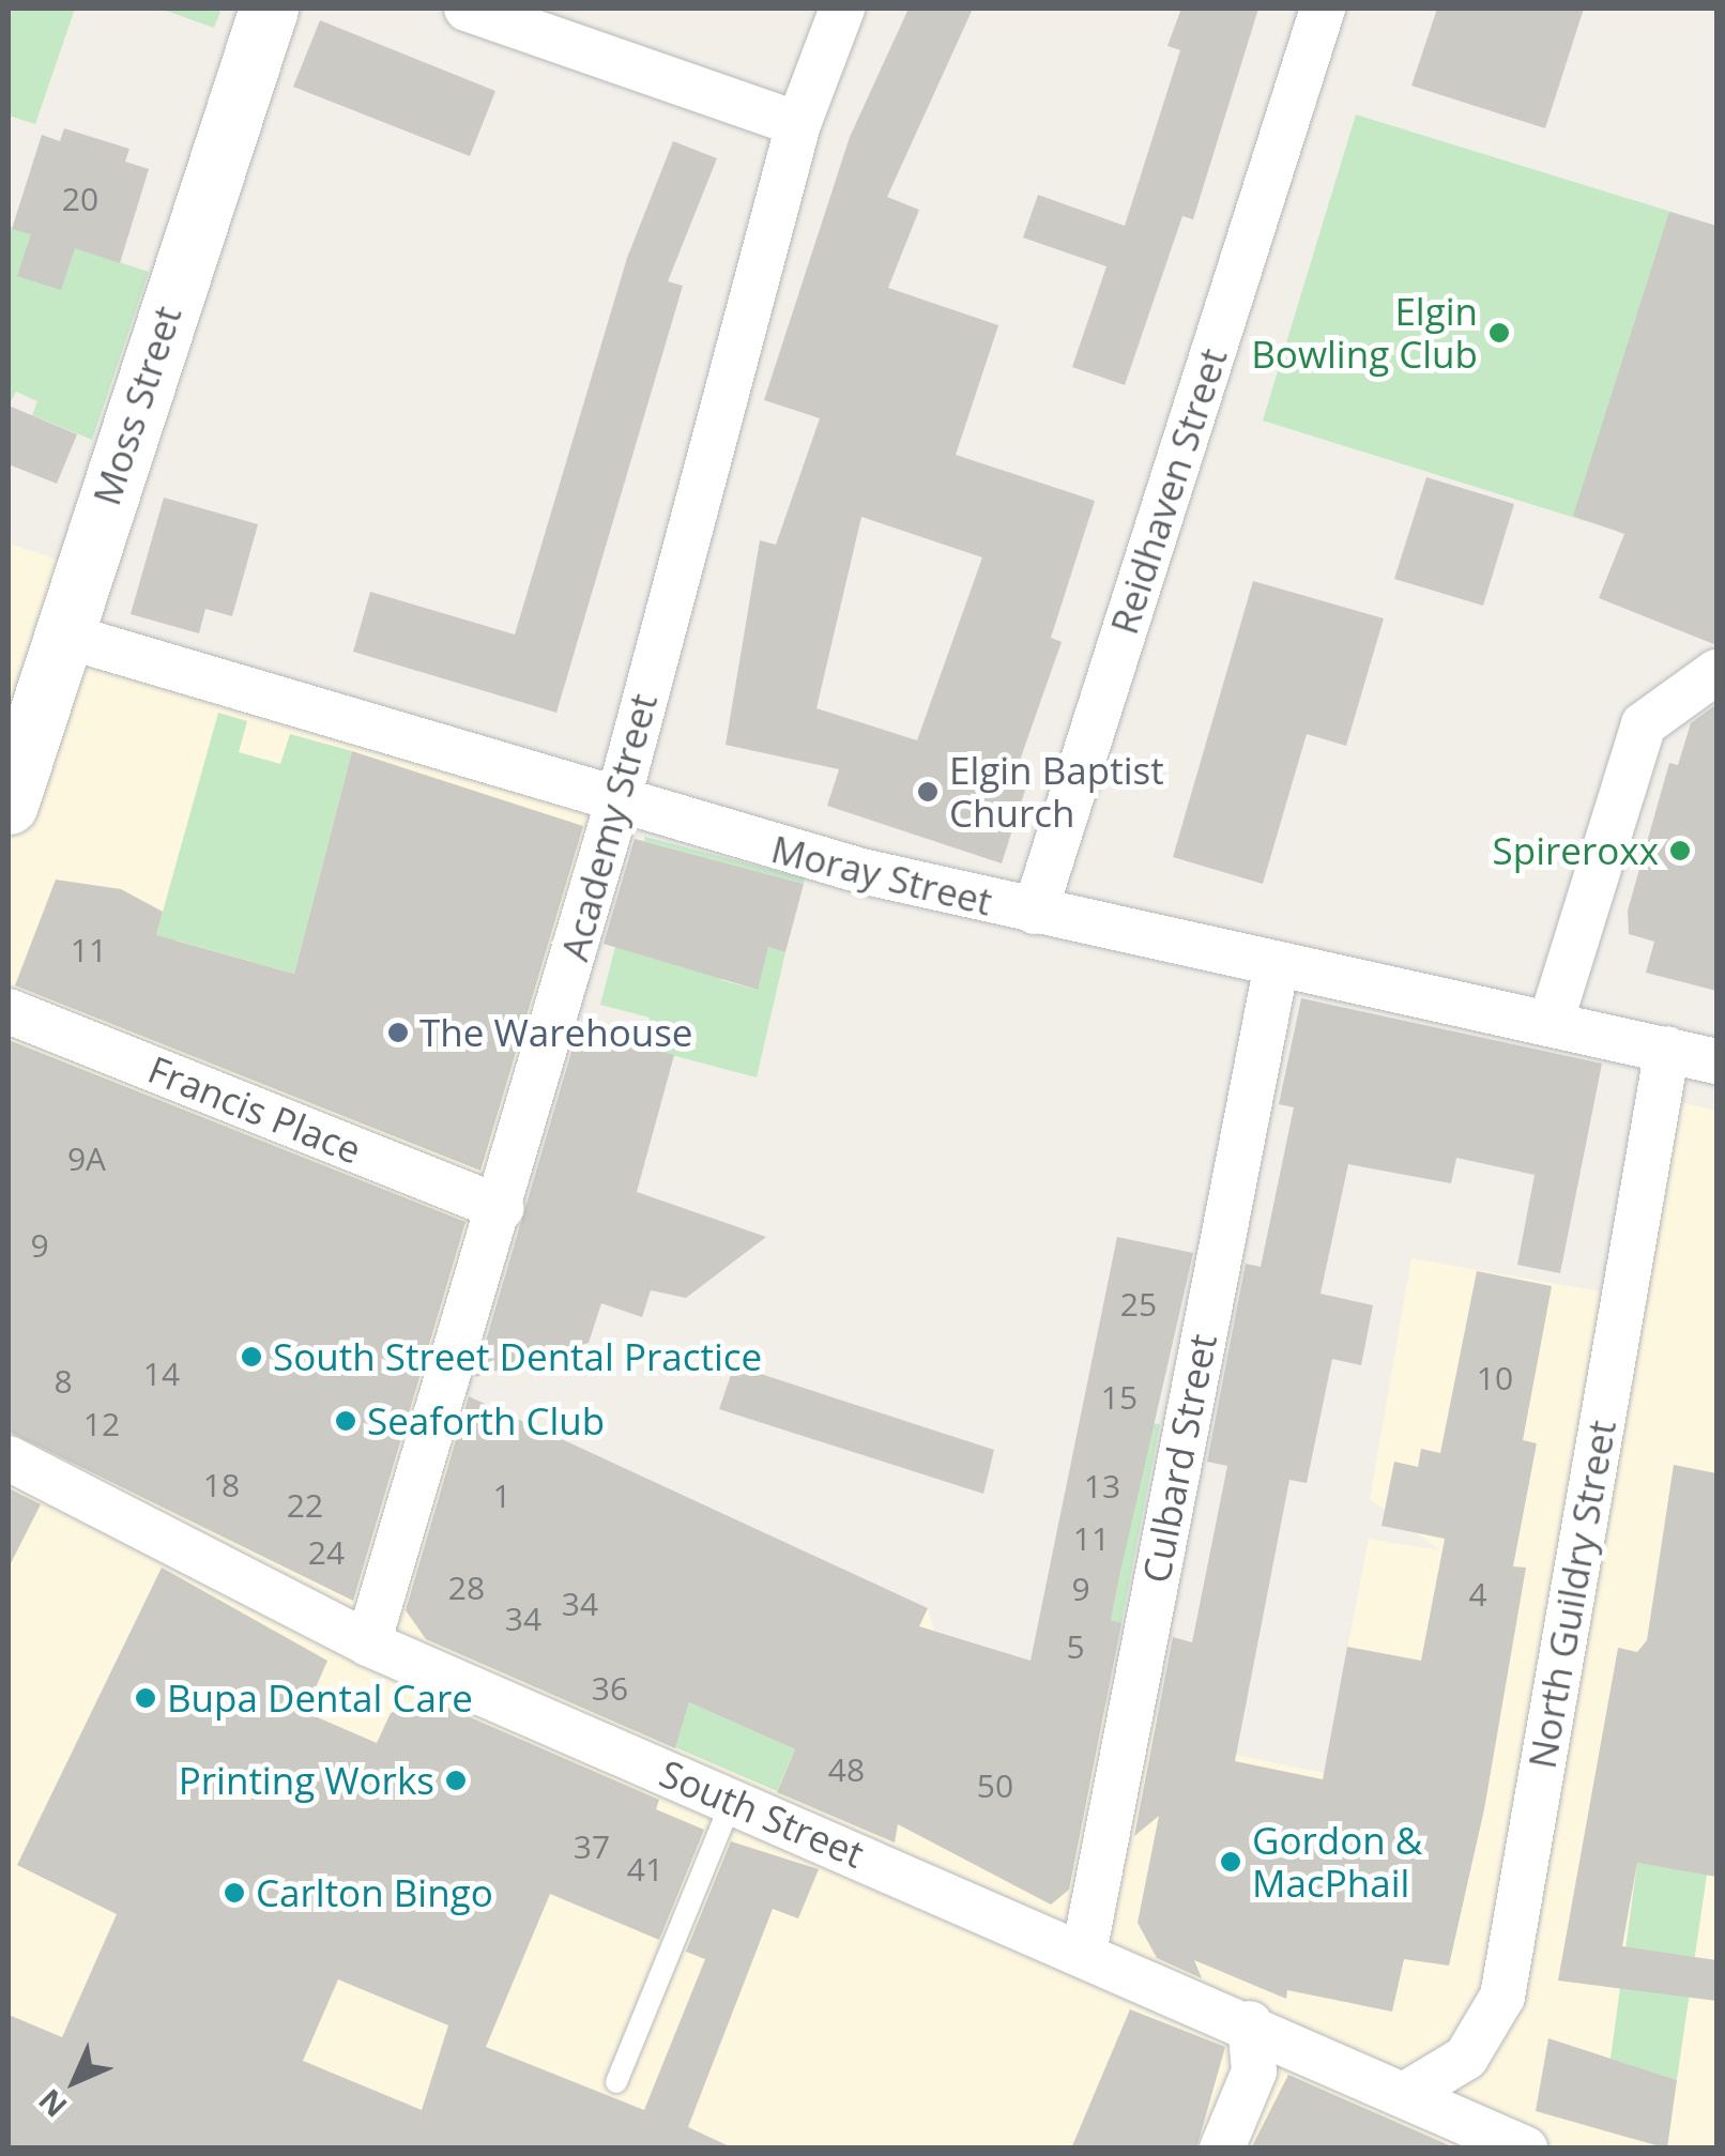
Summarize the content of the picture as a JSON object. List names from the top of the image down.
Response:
{
  "streets": {
    "street": [
      "Moss Street",
      "Reidhaven Street",
      "Academy Street",
      "Moray Street",
      "Francis Place",
      "Culbard Street",
      "North Guildry Street",
      "South Street"
    ]
  },
  "crossings": [
    ["Moss Street", "Moray Street"],
    ["Reidhaven Street", "Moray Street"],
    ["Academy Street", "Moray Street"],
    ["Academy Street", "Francis Place"],
    ["Academy Street", "South Street"],
    ["Moray Street", "Culbard Street"],
    ["Moray Street", "North Guildry Street"],
    ["Culbard Street", "South Street"],
    ["North Guildry Street", "South Street"]
  ],
  "places": [
    "Elgin Bowling Club",
    "Elgin Baptist Church",
    "Spireroxx",
    "The Warehouse",
    "South Street Dental Practice",
    "Seaforth Club",
    "Bupa Dental Care",
    "Printing Works",
    "Gordon & MacPhail",
    "Carlton Bingo"
  ],
  "house_numbers": [
    "20",
    "11",
    "9A",
    "9",
    "25",
    "14",
    "10",
    "8",
    "15",
    "12",
    "18",
    "13",
    "1",
    "22",
    "11",
    "24",
    "28",
    "9",
    "4",
    "34",
    "34",
    "5",
    "36",
    "48",
    "50",
    "37",
    "41"
  ],
  "north": "bottom left"
}
